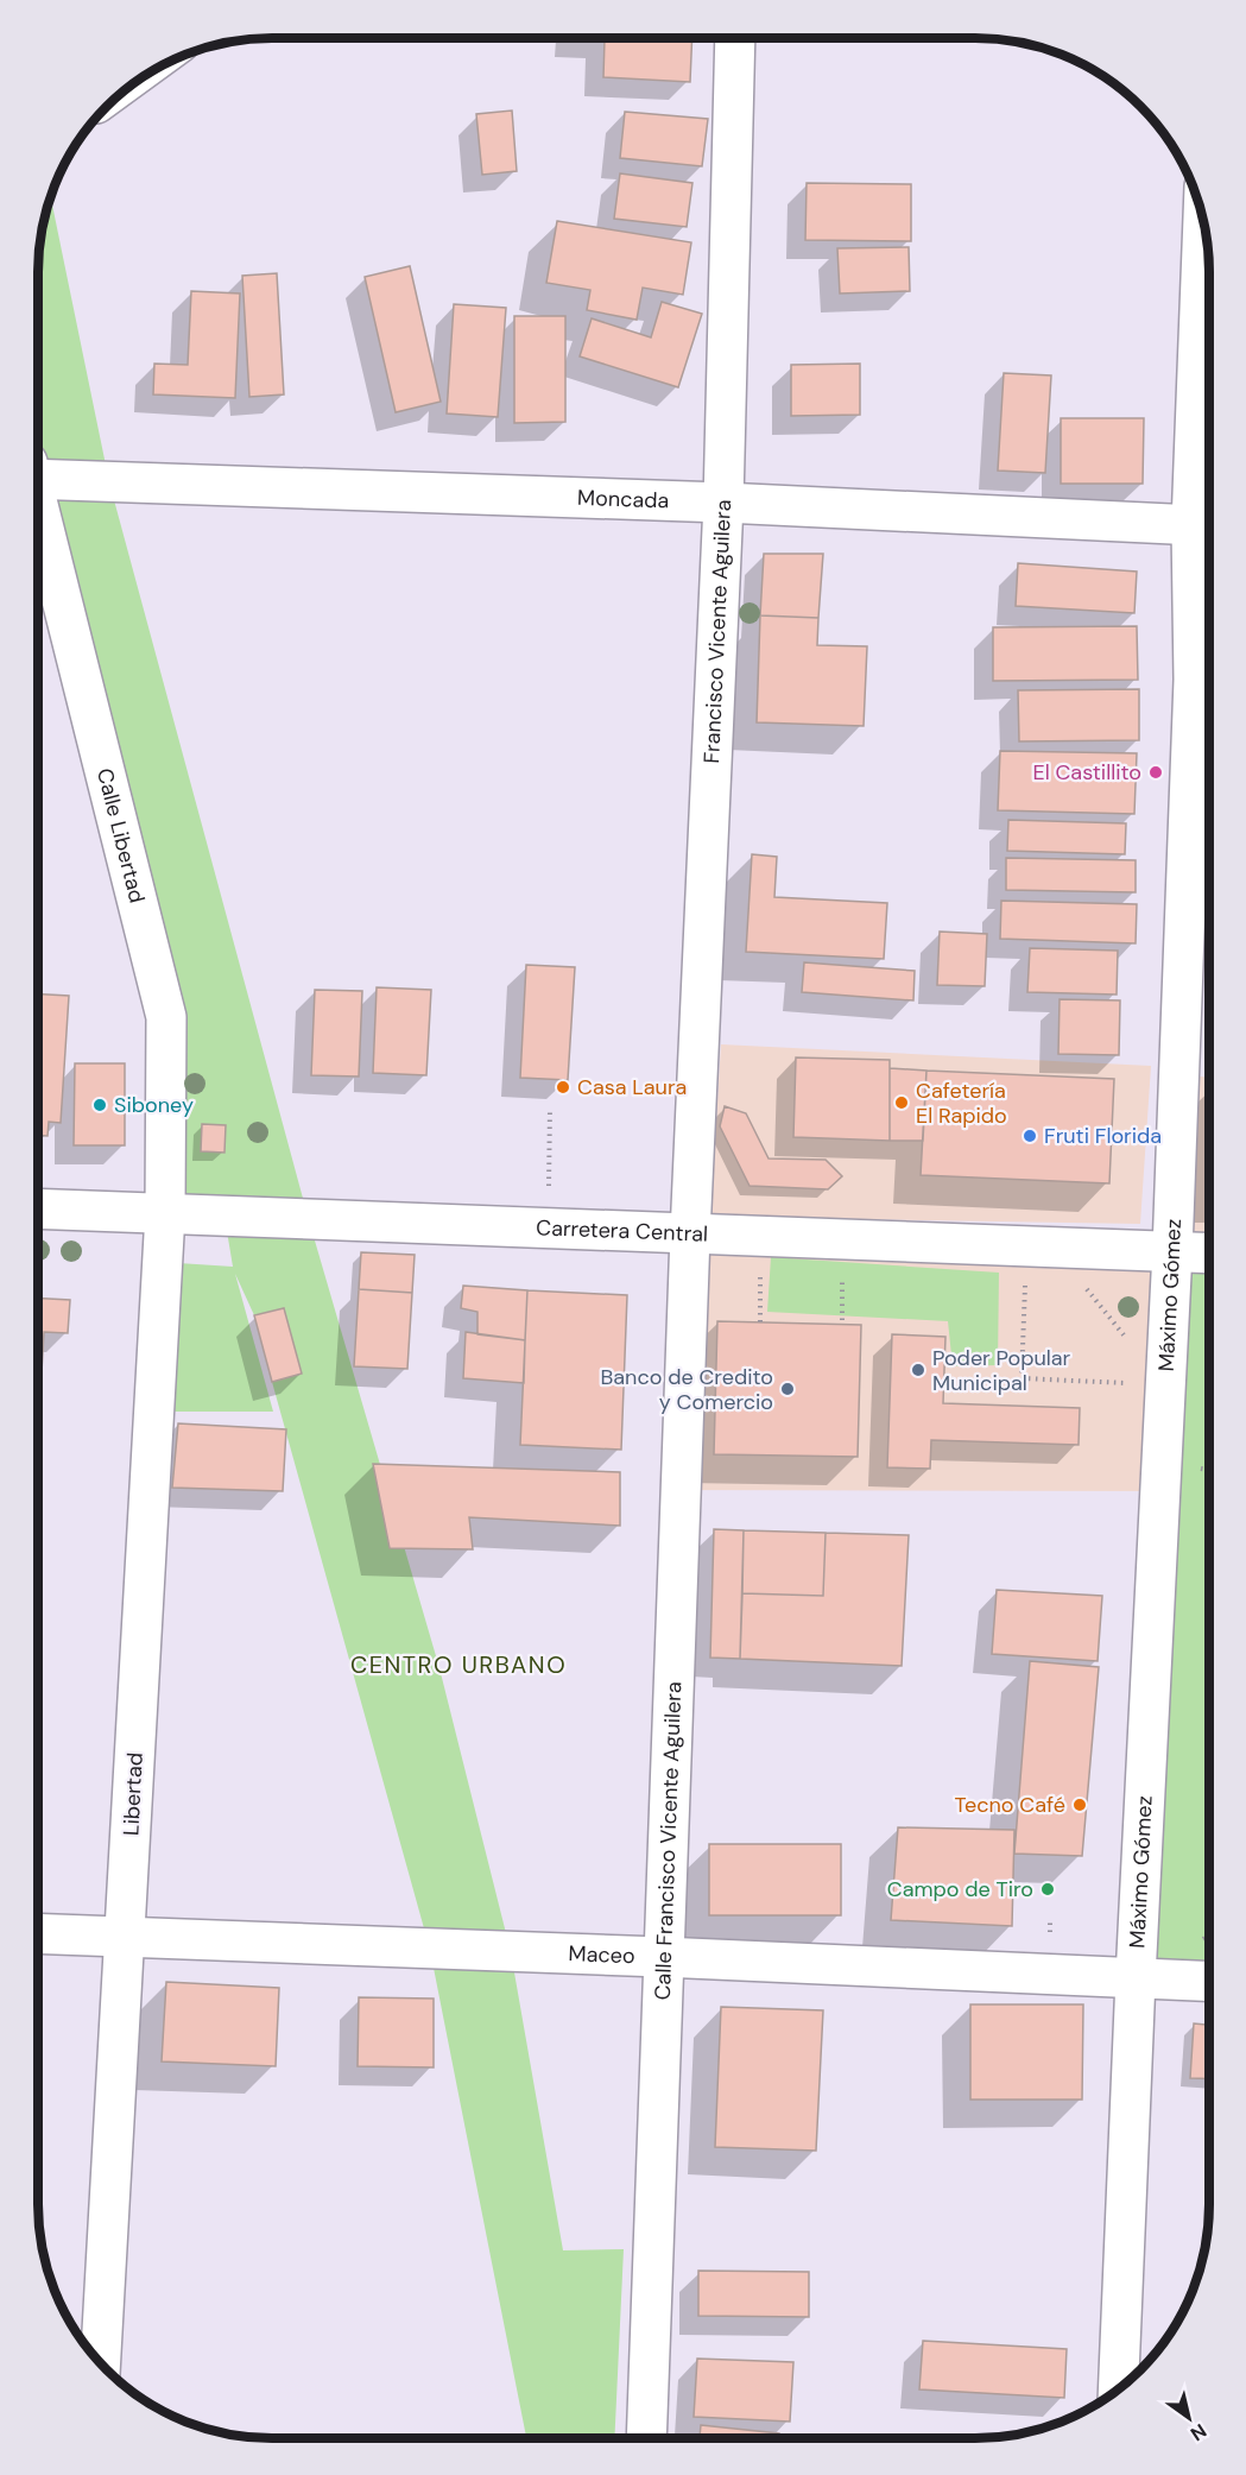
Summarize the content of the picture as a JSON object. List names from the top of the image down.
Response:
{
  "streets": {
    "main road": [
      "Moncada",
      "Francisco Vicente Aguilera",
      "Calle Libertad",
      "Carretera Central",
      "Máximo Gómez",
      "Libertad",
      "Calle Francisco Vicente Aguilera",
      "Maceo"
    ]
  },
  "crossings": [
    ["Moncada", "Francisco Vicente Aguilera"],
    ["Moncada", "Máximo Gómez"],
    ["Francisco Vicente Aguilera", "Carretera Central"],
    ["Francisco Vicente Aguilera", "Calle Francisco Vicente Aguilera"],
    ["Calle Libertad", "Carretera Central"],
    ["Calle Libertad", "Libertad"],
    ["Carretera Central", "Máximo Gómez"],
    ["Carretera Central", "Libertad"],
    ["Carretera Central", "Calle Francisco Vicente Aguilera"],
    ["Máximo Gómez", "Maceo"],
    ["Libertad", "Maceo"],
    ["Calle Francisco Vicente Aguilera", "Maceo"]
  ],
  "districts": ["CENTRO URBANO"],
  "places": [
    "El Castillito",
    "Casa Laura",
    "Cafetería El Rapido",
    "Siboney",
    "Fruti Florida",
    "Poder Popular Municipal",
    "Banco de Credito y Comercio",
    "Tecno Café",
    "Campo de Tiro"
  ],
  "north": "bottom right"
}
